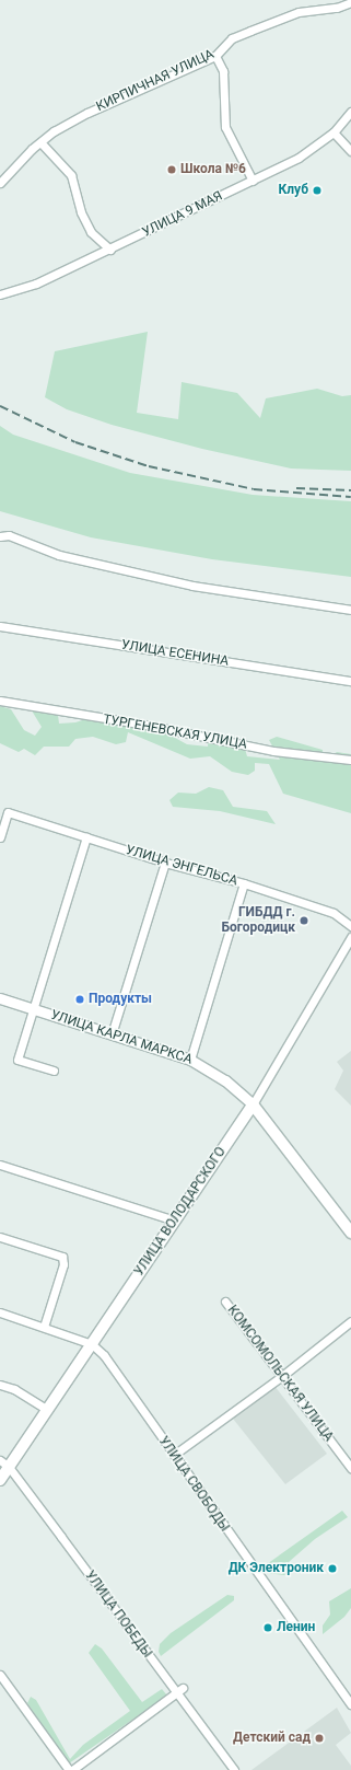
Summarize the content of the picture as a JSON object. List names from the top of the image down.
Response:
{
  "streets": {
    "main road": ["УЛИЦА КАРЛА МАРКСА", "УЛИЦА ВОЛОДАРСКОГО"],
    "street": [
      "КИРПИЧНАЯ УЛИЦА",
      "УЛИЦА 9 МАЯ",
      "УЛИЦА ЕСЕНИНА",
      "ТУРГЕНЕВСКАЯ УЛИЦА",
      "УЛИЦА ЭНГЕЛЬСА",
      "КОМСОМОЛЬСКАЯ УЛИЦА",
      "УЛИЦА СВОБОДЫ",
      "УЛИЦА ПОБЕДЫ"
    ]
  },
  "crossings": [
    ["УЛИЦА КАРЛА МАРКСА", "УЛИЦА ВОЛОДАРСКОГО"],
    ["УЛИЦА ВОЛОДАРСКОГО", "УЛИЦА СВОБОДЫ"],
    ["УЛИЦА ВОЛОДАРСКОГО", "УЛИЦА ПОБЕДЫ"]
  ],
  "places": [
    "Школа №6",
    "Клуб",
    "ГИБДД г. Богородицк",
    "Продукты",
    "ДК Электроник",
    "Ленин",
    "Детский сад"
  ]
}
